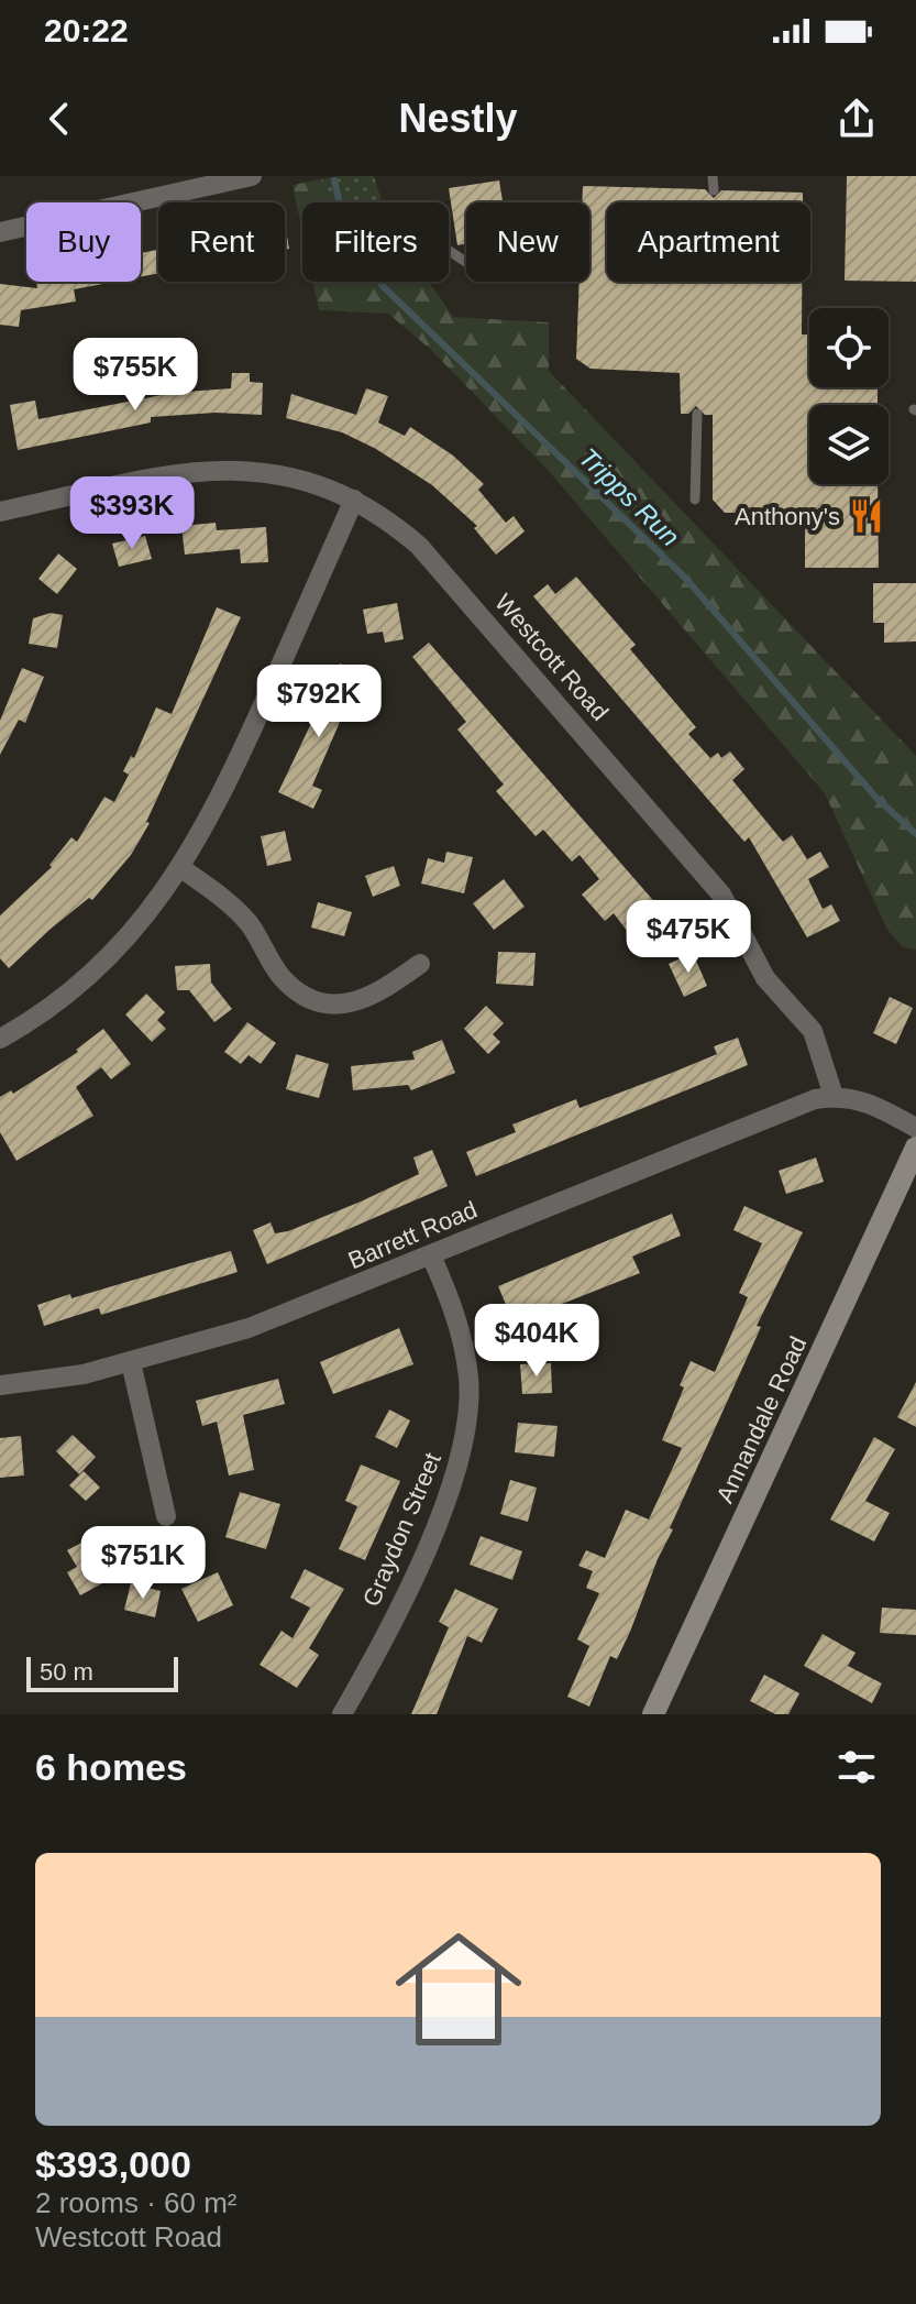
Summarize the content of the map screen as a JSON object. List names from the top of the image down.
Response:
{
  "streets": {
    "main road": ["Annandale Road"],
    "street": ["Westcott Road", "Barrett Road", "Graydon Street"]
  },
  "crossings": [
    ["Westcott Road", "Barrett Road"],
    ["Barrett Road", "Graydon Street"]
  ],
  "water": ["Tripps Run"],
  "places": {
    "restaurant": ["Anthony's"]
  },
  "scale_bar": "50 m",
  "page": {
    "status": "20:22",
    "header": "Nestly",
    "chip": [
      "Buy",
      "Rent",
      "Filters",
      "New",
      "Apartment"
    ],
    "price": [
      "$755K",
      "$393K",
      "$792K",
      "$475K",
      "$404K",
      "$751K"
    ],
    "scale": "50 m",
    "heading": "6 homes",
    "list": [
      {
        "name": "$393,000",
        "note": "2 rooms · 60 m² · Westcott Road"
      }
    ]
  }
}
